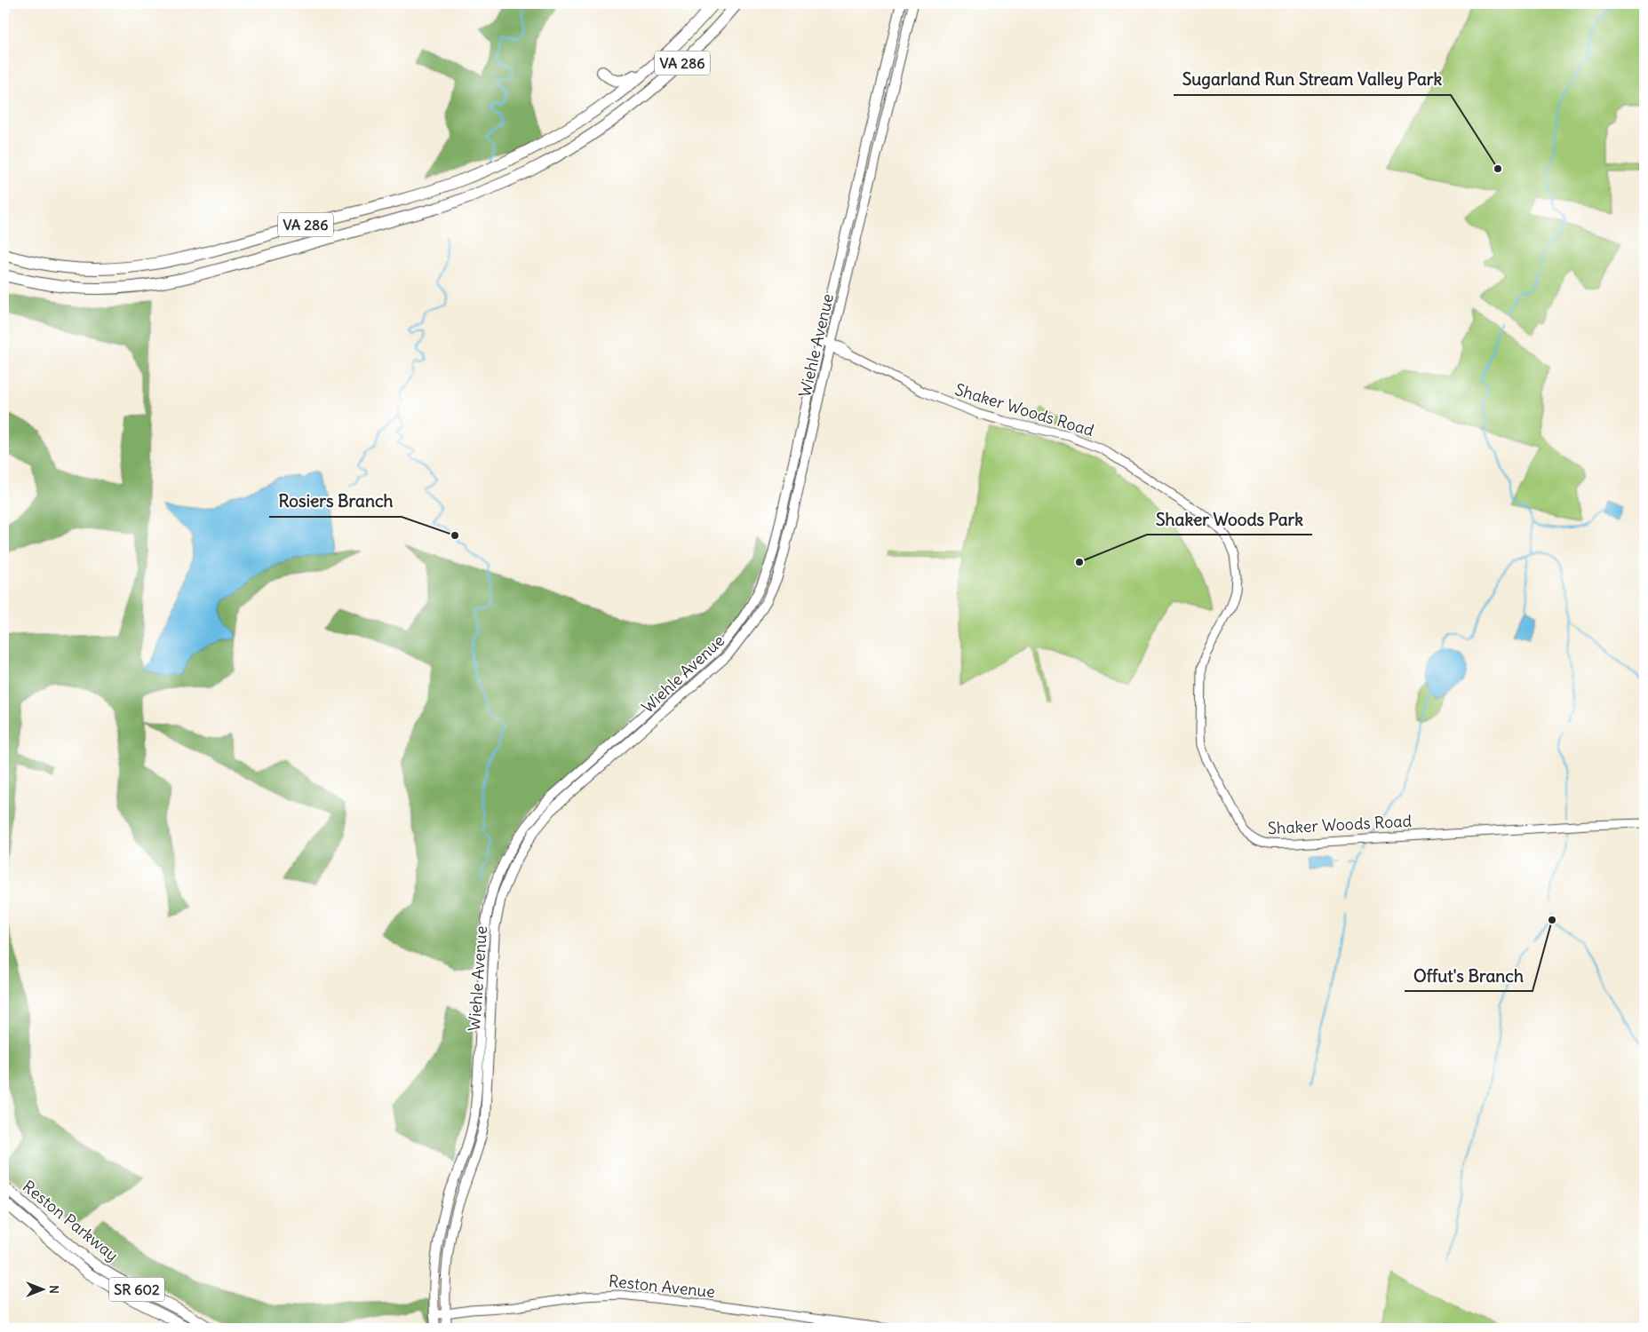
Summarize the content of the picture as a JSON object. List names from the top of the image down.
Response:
{
  "streets": {
    "highway": ["VA 286"],
    "main road": ["Wiehle Avenue", "Reston Parkway", "SR 602"],
    "street": ["Shaker Woods Road", "Reston Avenue"]
  },
  "crossings": [
    ["Wiehle Avenue", "Shaker Woods Road"],
    ["Wiehle Avenue", "Reston Avenue"]
  ],
  "places": [
    "Sugarland Run Stream Valley Park",
    "Rosiers Branch",
    "Shaker Woods Park",
    "Offut's Branch"
  ],
  "north": "right"
}
